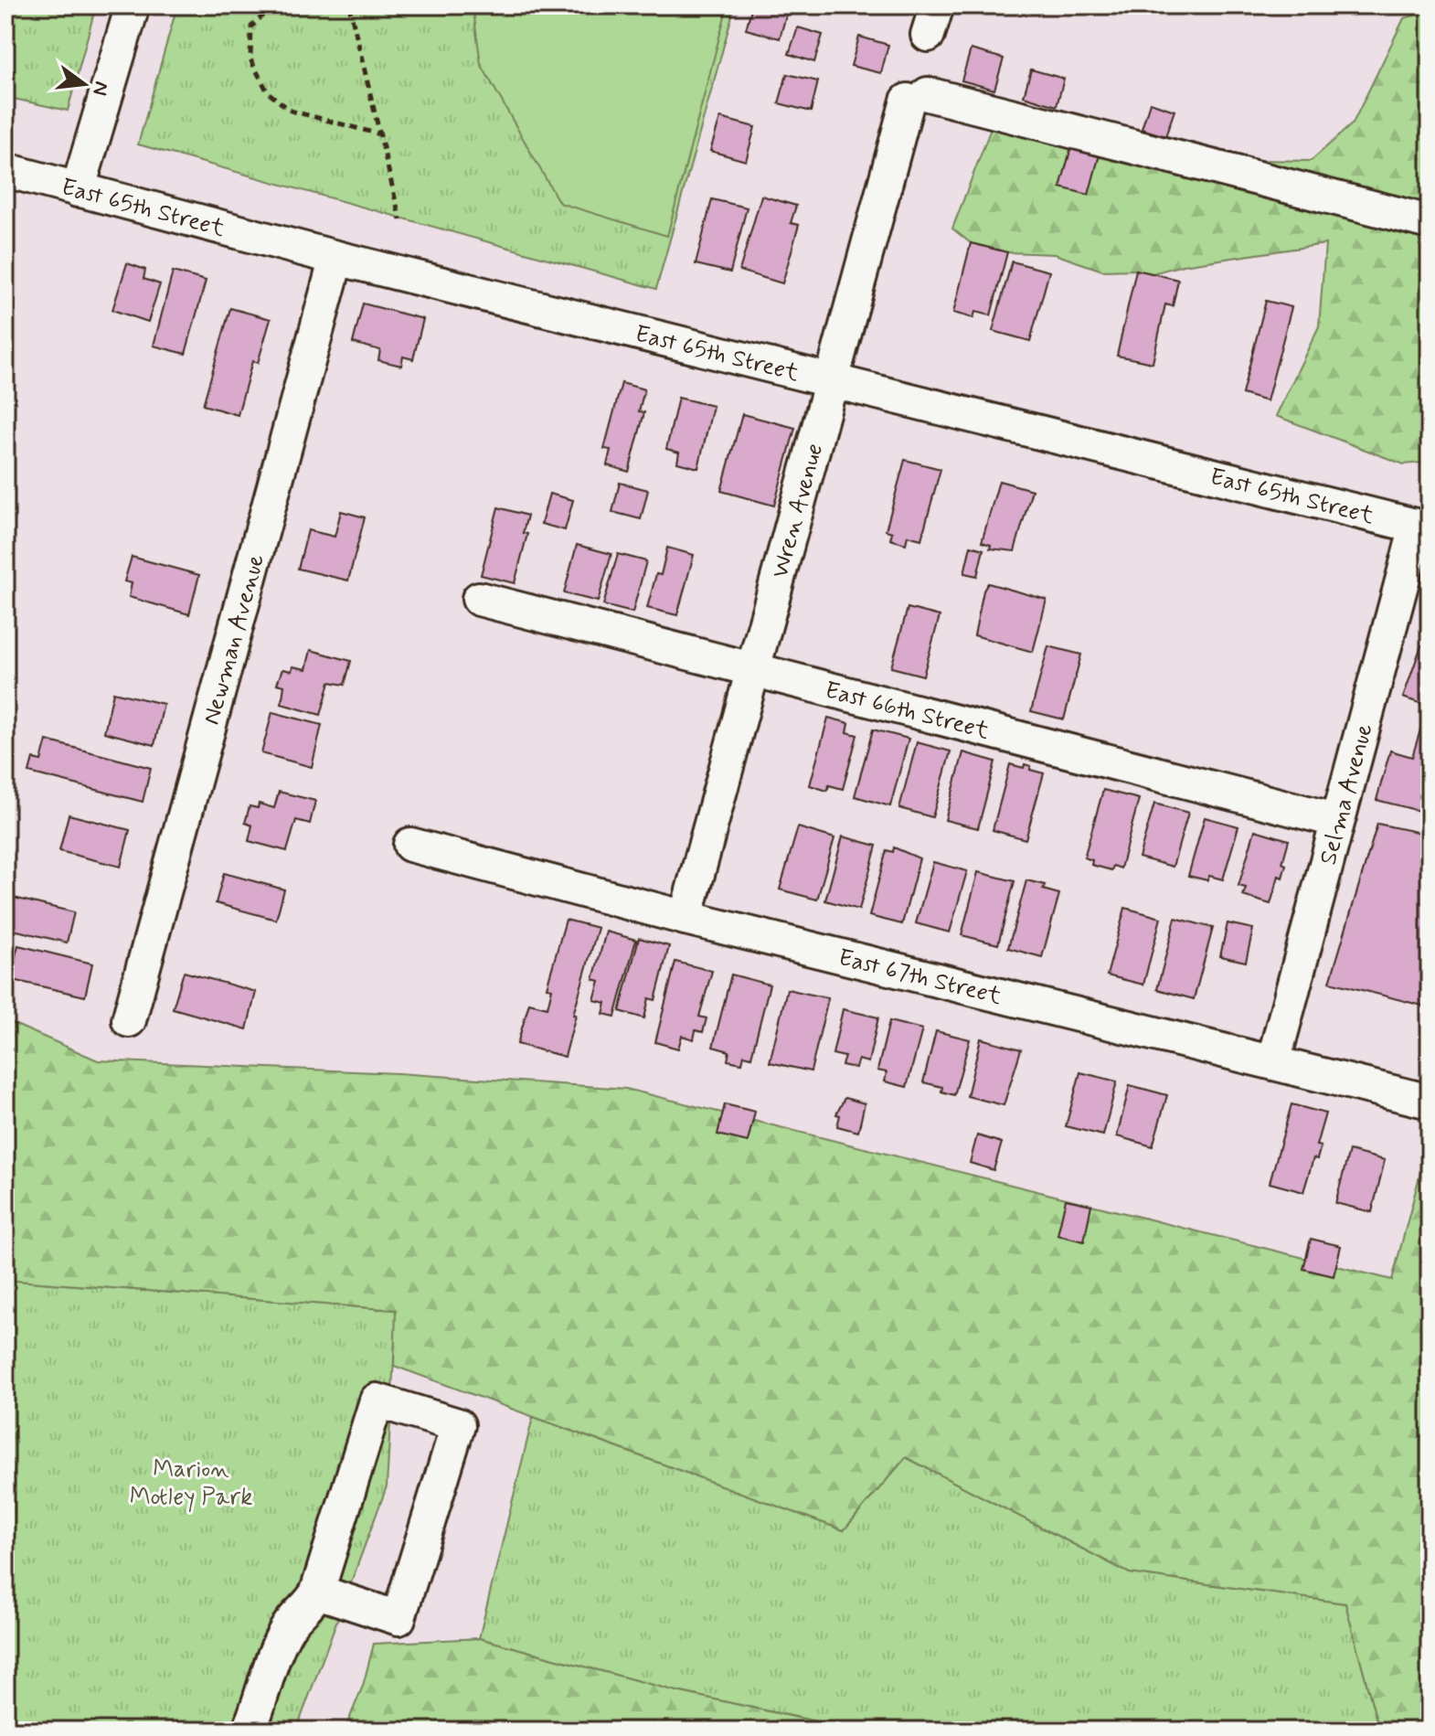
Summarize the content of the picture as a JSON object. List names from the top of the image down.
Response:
{
  "streets": {
    "street": [
      "East 65th Street",
      "Wren Avenue",
      "Newman Avenue",
      "East 66th Street",
      "Selma Avenue",
      "East 67th Street"
    ]
  },
  "crossings": [
    ["East 65th Street", "Wren Avenue"],
    ["East 65th Street", "Newman Avenue"],
    ["East 65th Street", "Selma Avenue"],
    ["Wren Avenue", "East 66th Street"],
    ["Wren Avenue", "East 67th Street"],
    ["East 66th Street", "Selma Avenue"],
    ["Selma Avenue", "East 67th Street"]
  ],
  "parks": ["Marion Motley Park"],
  "north": "right"
}
